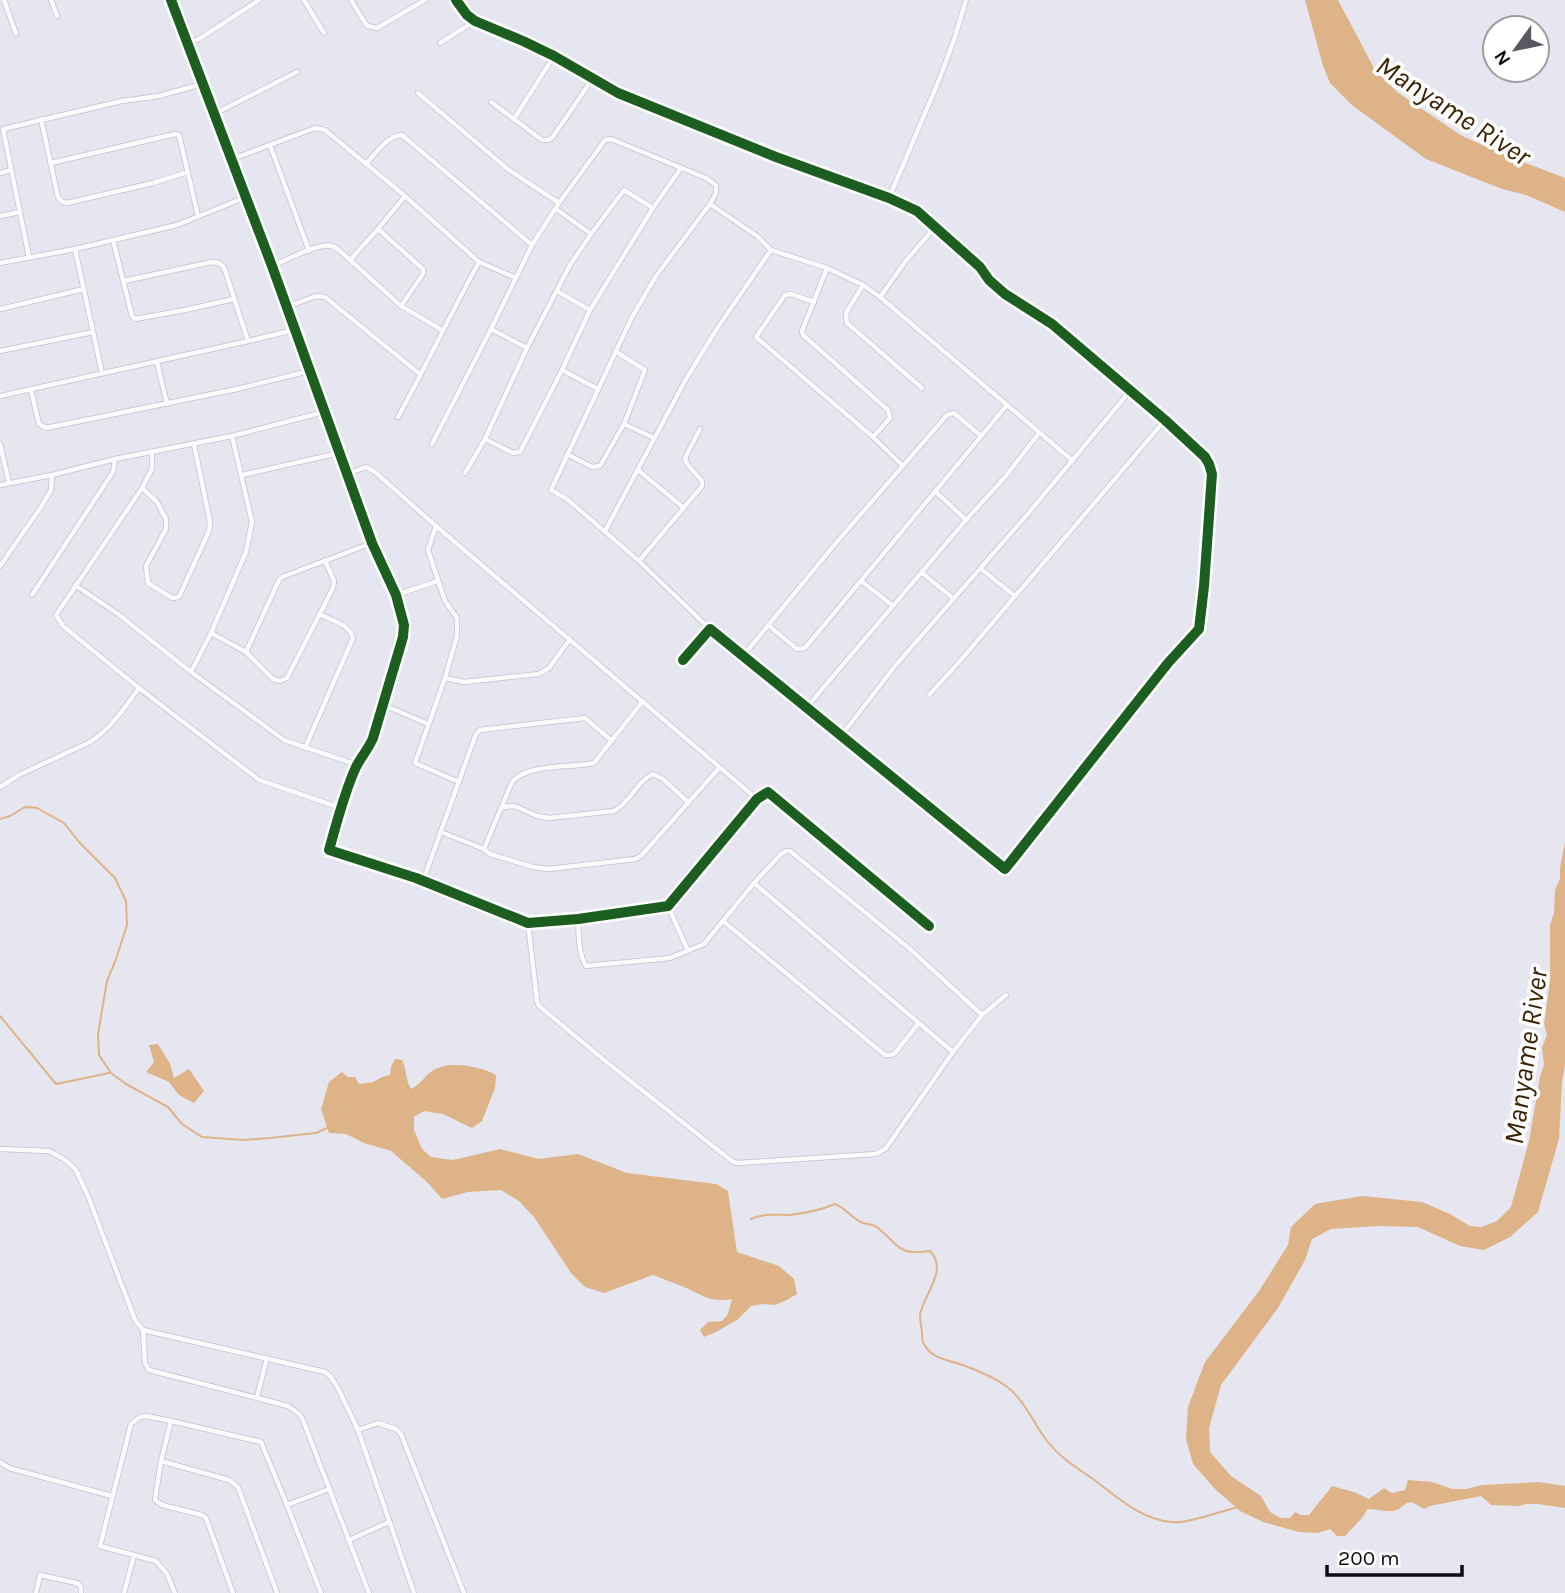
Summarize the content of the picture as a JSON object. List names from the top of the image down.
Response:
{
  "water": ["Manyame River"],
  "scale_bar": "200 m",
  "north": "bottom left"
}
